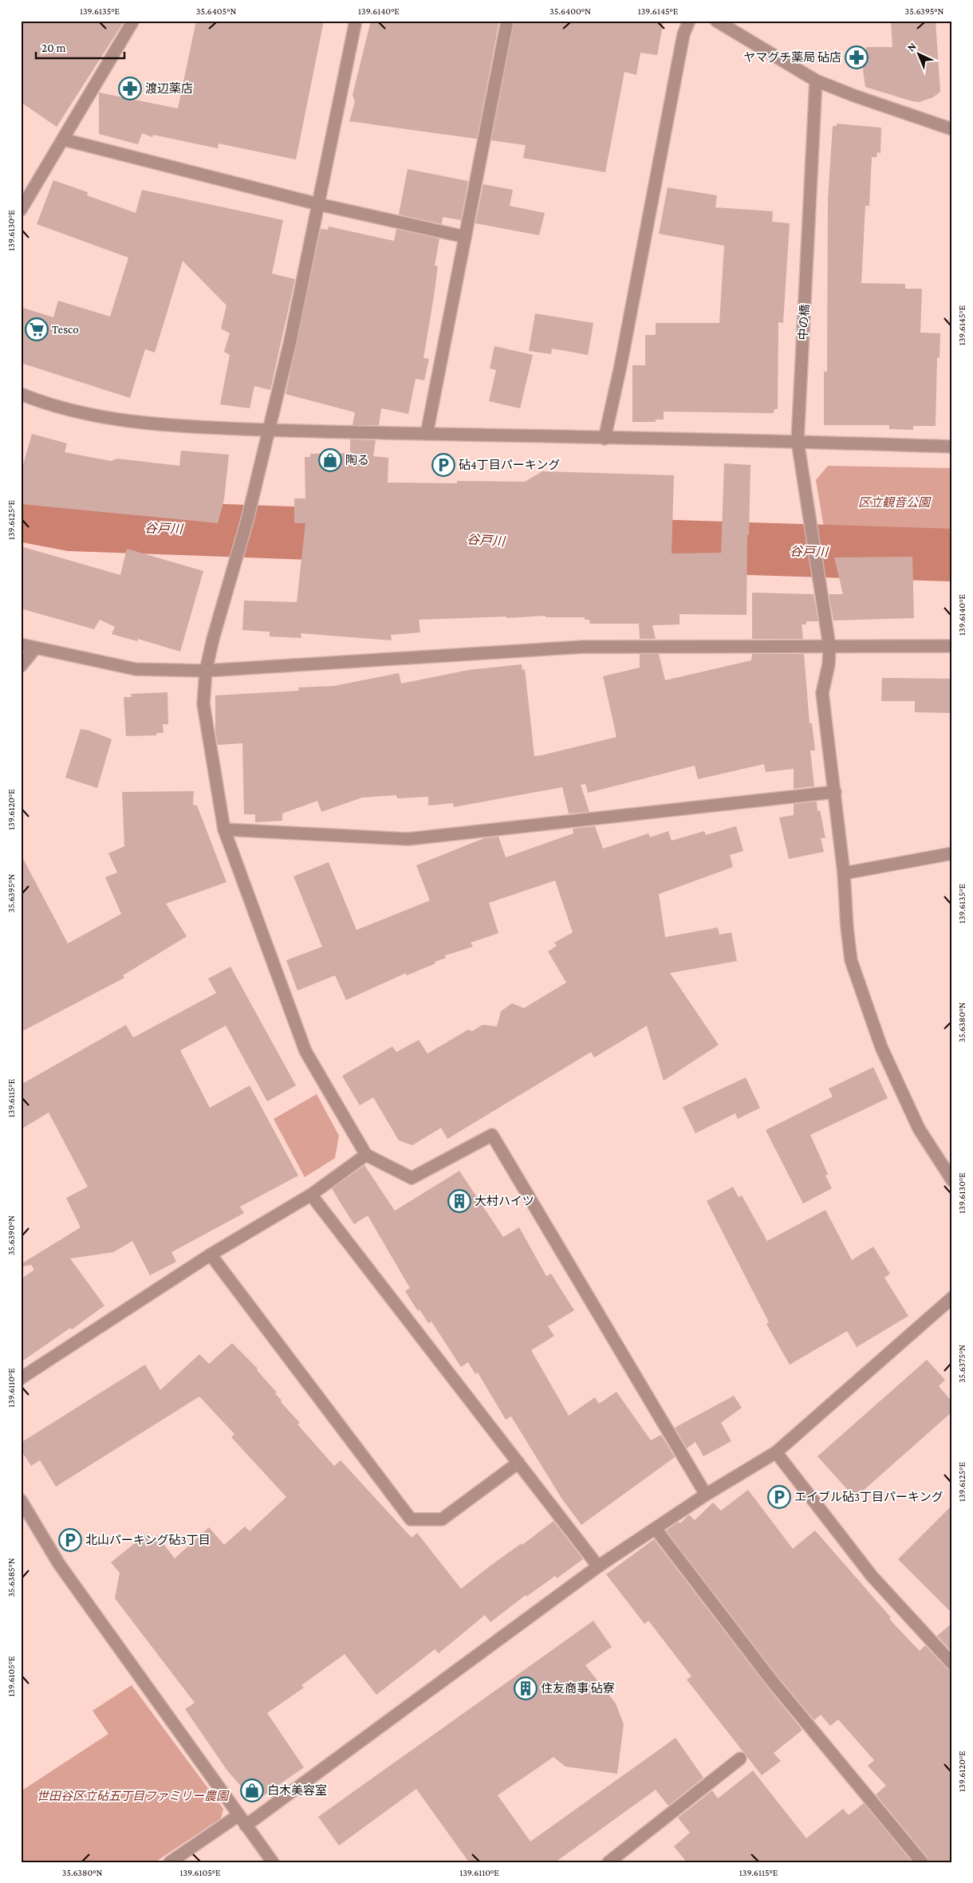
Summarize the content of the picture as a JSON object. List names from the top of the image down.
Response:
{
  "streets": {
    "street": ["中の橋"]
  },
  "water": ["谷戸川"],
  "parks": ["区立観音公園", "世田谷区立砧五丁目ファミリー農園"],
  "places": {
    "pharmacy": ["ヤマグチ薬局 砧店", "渡辺薬店"],
    "supermarket": ["Tesco"],
    "shop": ["陶る", "白木美容室"],
    "parking": ["砧4丁目パーキング", "エイブル砧3丁目パーキング", "北山パーキング砧3丁目"],
    "building": ["大村ハイツ", "住友商事 砧寮"]
  },
  "scale_bar": "20 m",
  "north": "top left",
  "coordinates": [
    "139.6135°E",
    "35.6405°N",
    "139.6140°E",
    "35.6400°N",
    "139.6145°E",
    "35.6395°N",
    "139.6130°E",
    "139.6125°E",
    "139.6120°E",
    "35.6380°N",
    "139.6115°E",
    "35.6390°N",
    "35.6375°N",
    "139.6110°E",
    "35.6385°N",
    "139.6105°E"
  ]
}
